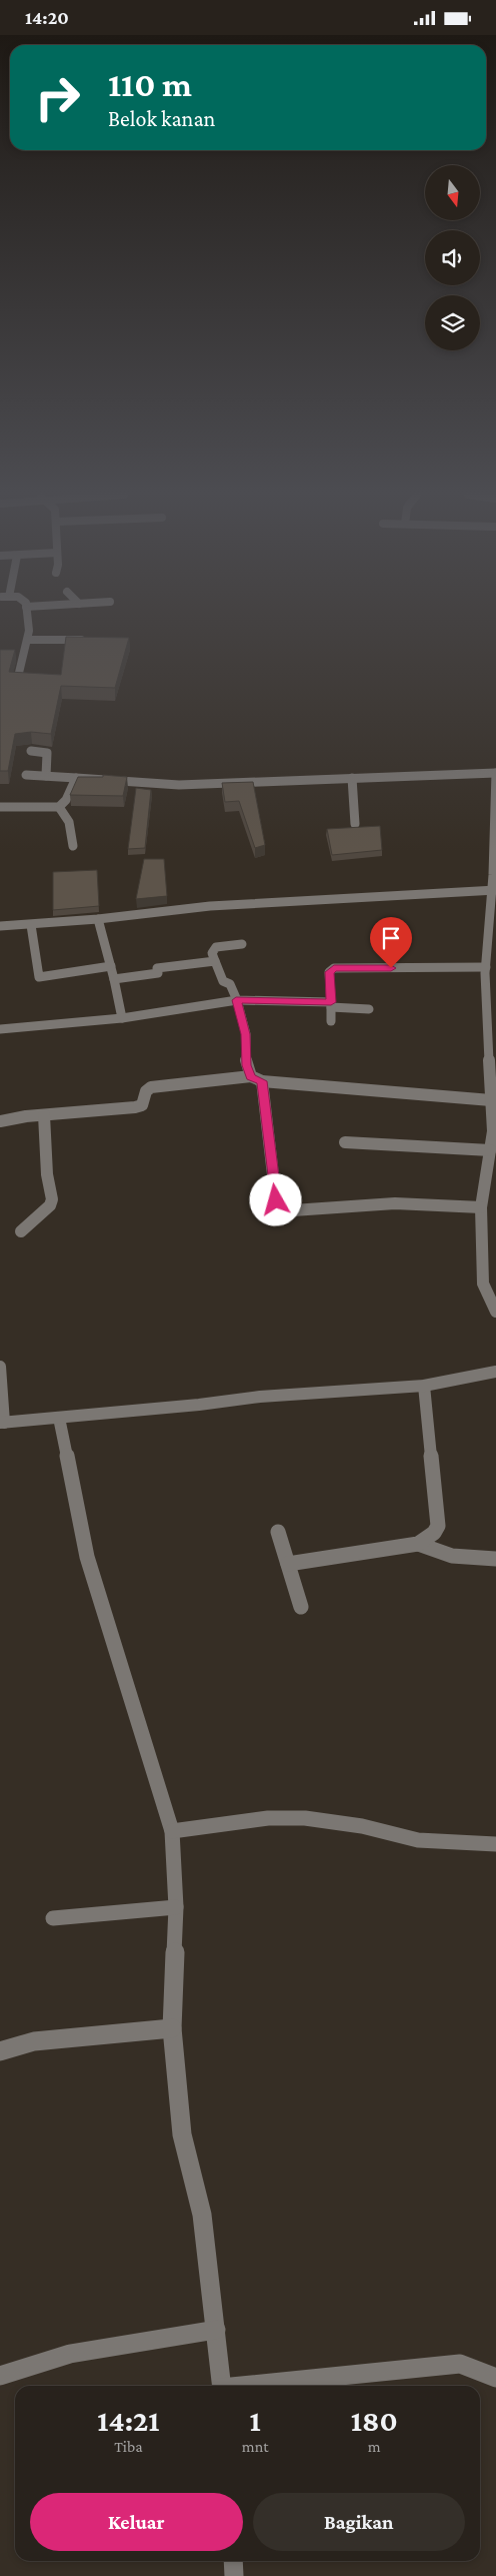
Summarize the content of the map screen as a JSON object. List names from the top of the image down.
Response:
{
  "north": "bottom",
  "page": {
    "status": "14:20",
    "turn": ["110 m", "Belok kanan"],
    "eta": [
      "14:21",
      "Tiba",
      "1",
      "mnt",
      "180",
      "m"
    ],
    "buttons": ["Keluar", "Bagikan"]
  }
}
